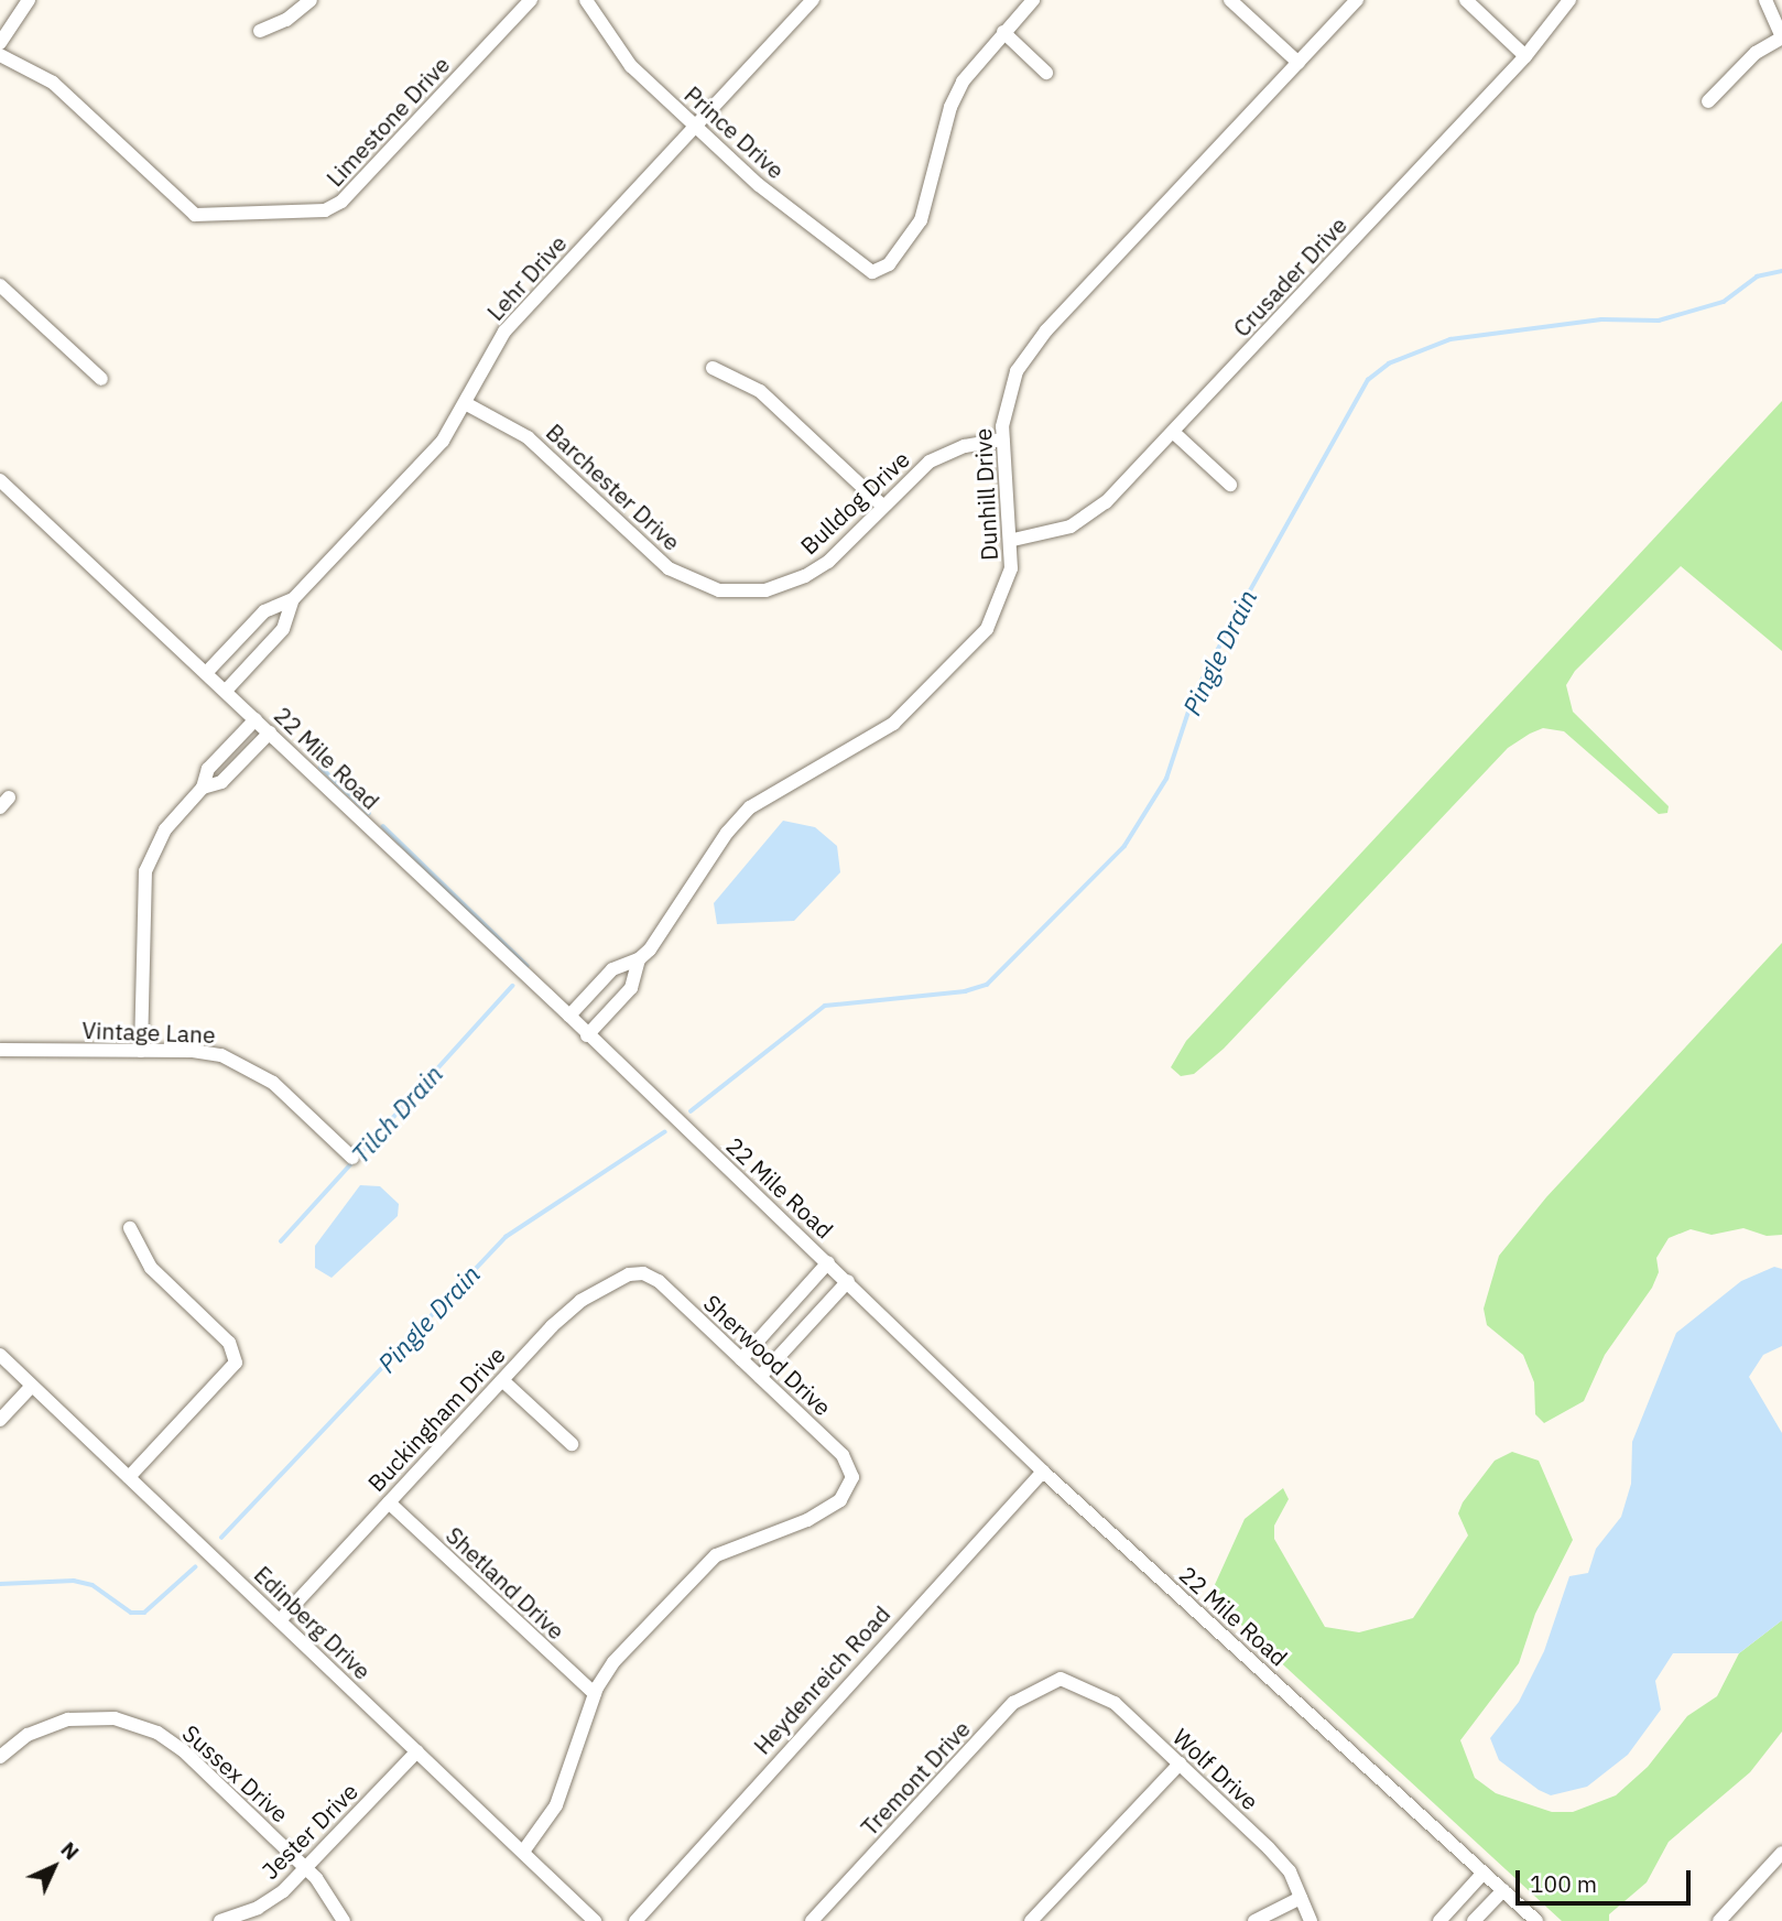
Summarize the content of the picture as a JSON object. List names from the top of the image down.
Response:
{
  "streets": {
    "street": [
      "Limestone Drive",
      "Prince Drive",
      "Crusader Drive",
      "Lehr Drive",
      "Barchester Drive",
      "Dunhill Drive",
      "Bulldog Drive",
      "22 Mile Road",
      "Vintage Lane",
      "Sherwood Drive",
      "Buckingham Drive",
      "Shetland Drive",
      "Edinberg Drive",
      "Heydenreich Road",
      "Wolf Drive",
      "Sussex Drive",
      "Tremont Drive",
      "Jester Drive"
    ]
  },
  "crossings": [
    ["Prince Drive", "Lehr Drive"],
    ["Crusader Drive", "Dunhill Drive"],
    ["Lehr Drive", "Barchester Drive"],
    ["Lehr Drive", "22 Mile Road"],
    ["Barchester Drive", "Bulldog Drive"],
    ["Dunhill Drive", "Bulldog Drive"],
    ["Dunhill Drive", "22 Mile Road"],
    ["22 Mile Road", "Heydenreich Road"],
    ["Sherwood Drive", "Buckingham Drive"],
    ["Sherwood Drive", "Shetland Drive"],
    ["Buckingham Drive", "Shetland Drive"],
    ["Buckingham Drive", "Edinberg Drive"],
    ["Edinberg Drive", "Jester Drive"],
    ["Wolf Drive", "Tremont Drive"],
    ["Sussex Drive", "Jester Drive"]
  ],
  "water": ["Pingle Drain", "Tilch Drain"],
  "scale_bar": "100 m",
  "north": "top right"
}
